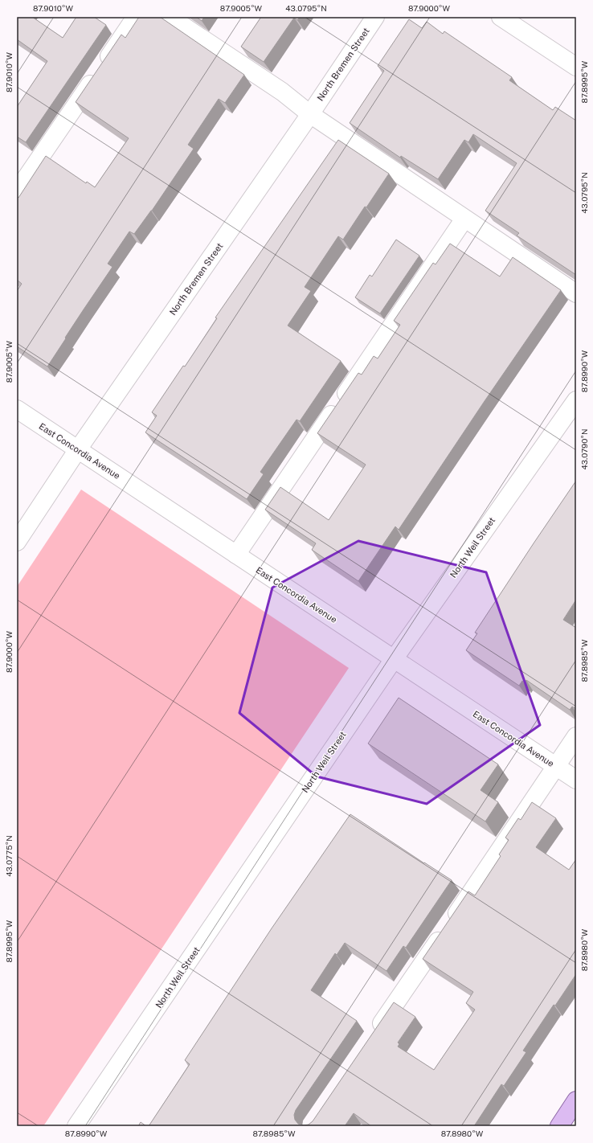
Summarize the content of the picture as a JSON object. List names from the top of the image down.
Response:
{
  "streets": {
    "street": ["North Bremen Street", "East Concordia Avenue", "North Weil Street"]
  },
  "crossings": [
    ["North Bremen Street", "East Concordia Avenue"],
    ["East Concordia Avenue", "North Weil Street"]
  ],
  "coordinates": [
    "87.9010°W",
    "87.9005°W",
    "43.0795°N",
    "87.9000°W",
    "87.8995°W",
    "87.8990°W",
    "43.0790°N",
    "87.8985°W",
    "43.0775°N",
    "87.8980°W"
  ]
}
